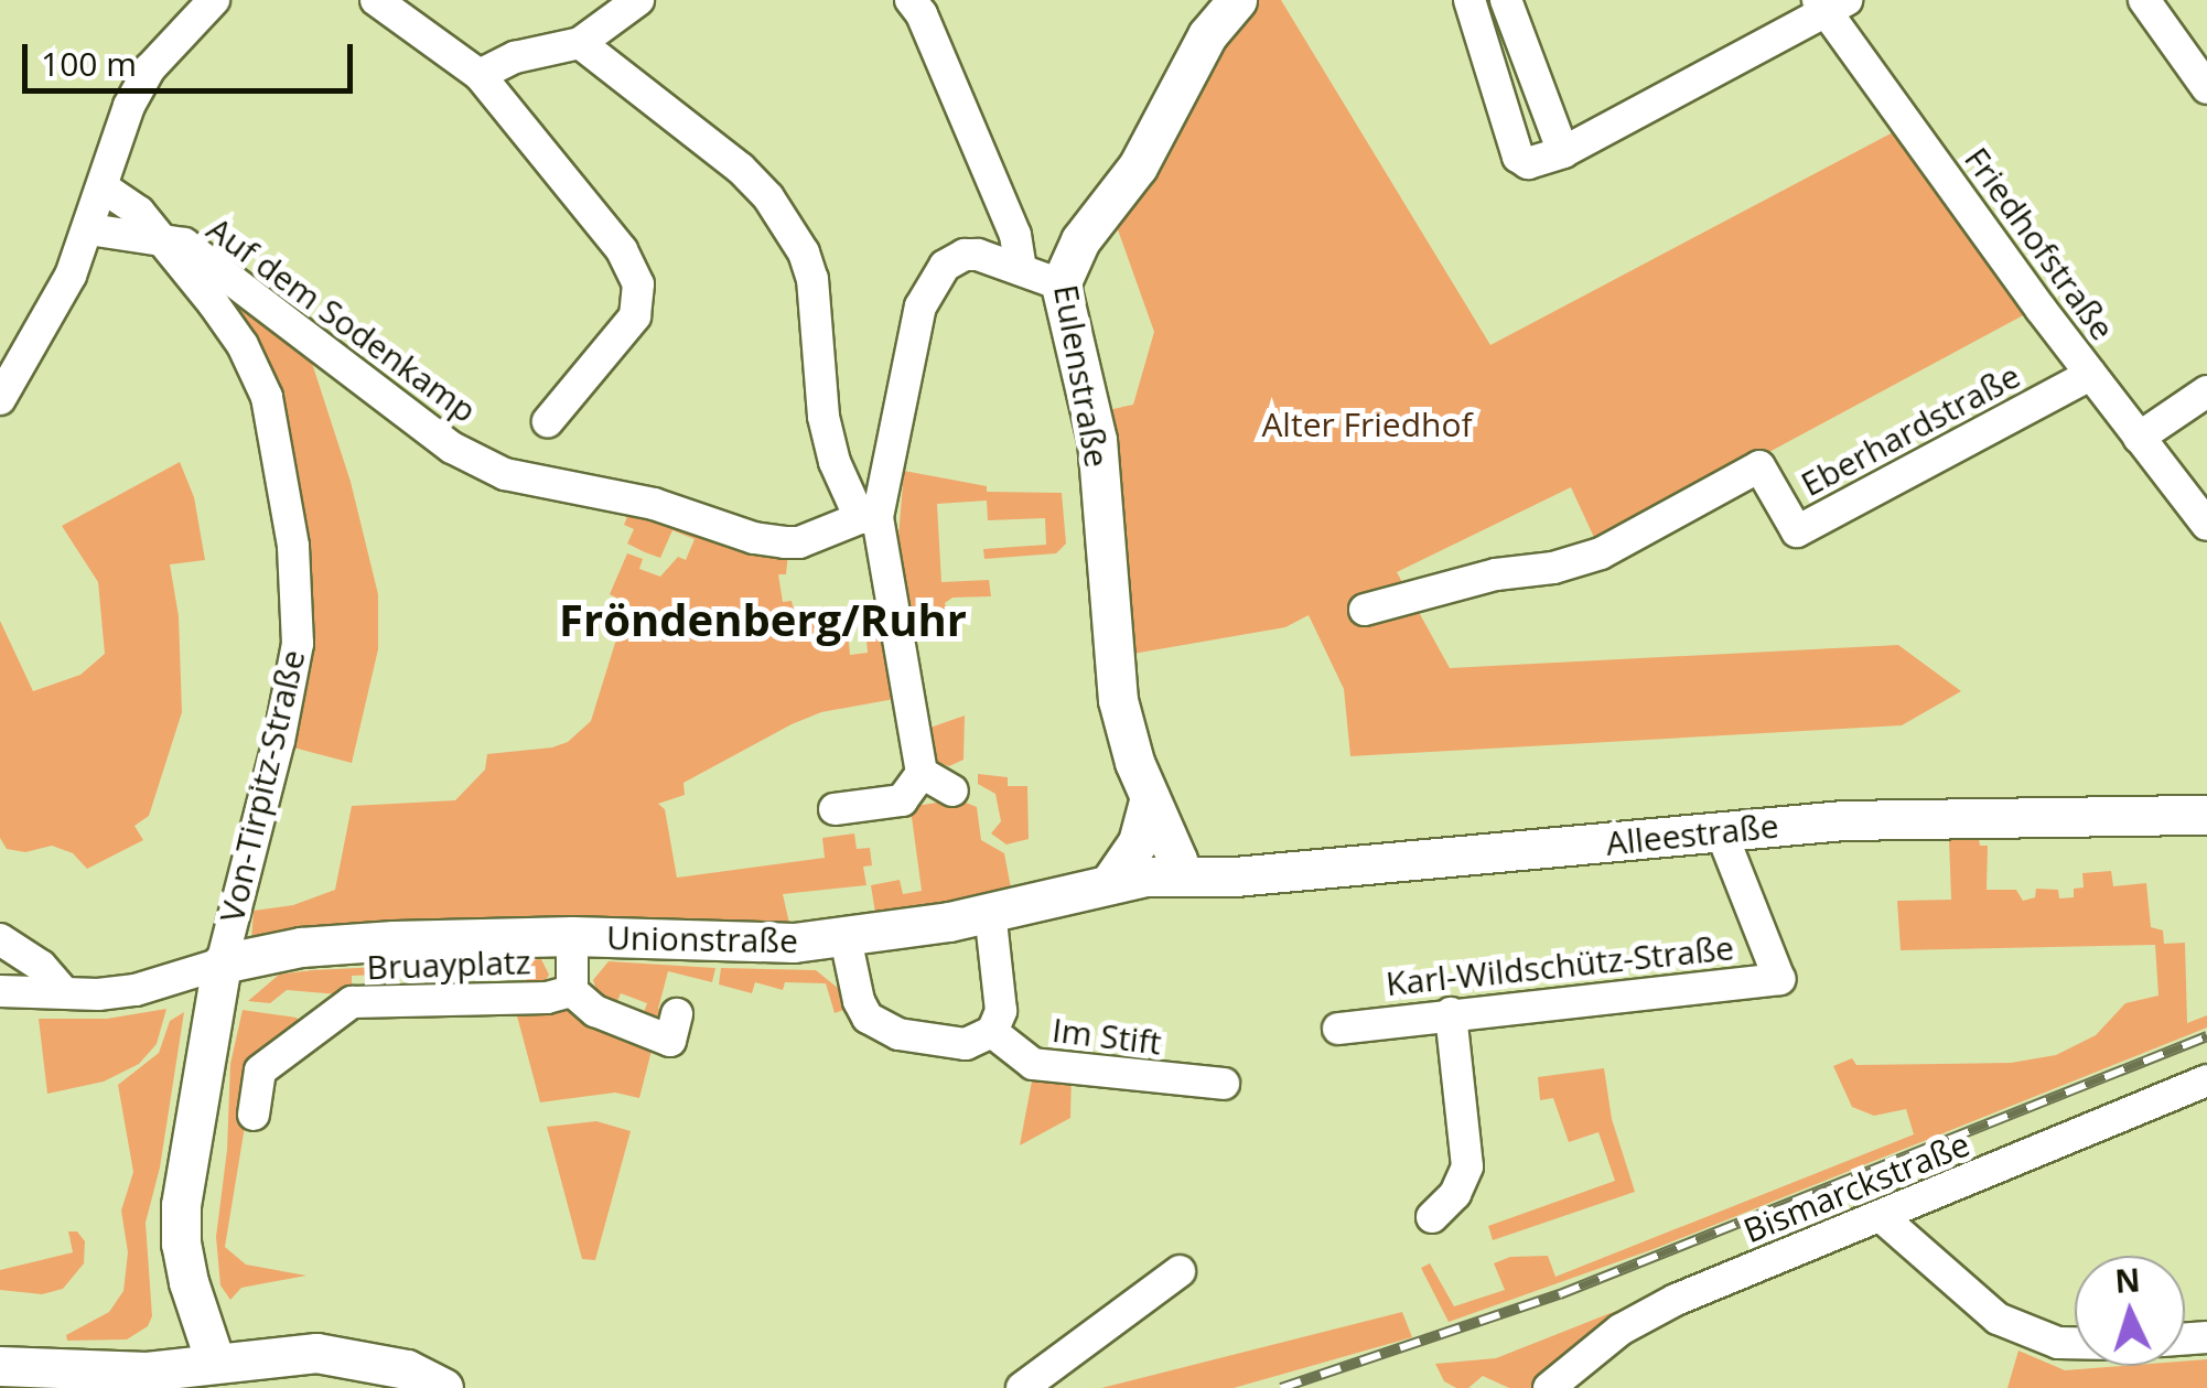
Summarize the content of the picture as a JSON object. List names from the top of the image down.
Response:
{
  "streets": {
    "main road": [
      "Eulenstraße",
      "Von-Tirpitz-Straße",
      "Alleestraße",
      "Unionstraße"
    ],
    "street": [
      "Friedhofstraße",
      "Auf dem Sodenkamp",
      "Eberhardstraße",
      "Bruayplatz",
      "Karl-Wildschütz-Straße",
      "Im Stift",
      "Bismarckstraße"
    ]
  },
  "crossings": [
    ["Friedhofstraße", "Eberhardstraße"],
    ["Auf dem Sodenkamp", "Von-Tirpitz-Straße"],
    ["Eulenstraße", "Alleestraße"],
    ["Eulenstraße", "Unionstraße"],
    ["Von-Tirpitz-Straße", "Unionstraße"],
    ["Alleestraße", "Unionstraße"],
    ["Alleestraße", "Karl-Wildschütz-Straße"]
  ],
  "districts": ["Fröndenberg/Ruhr"],
  "parks": ["Alter Friedhof"],
  "scale_bar": "100 m",
  "north": "top"
}
